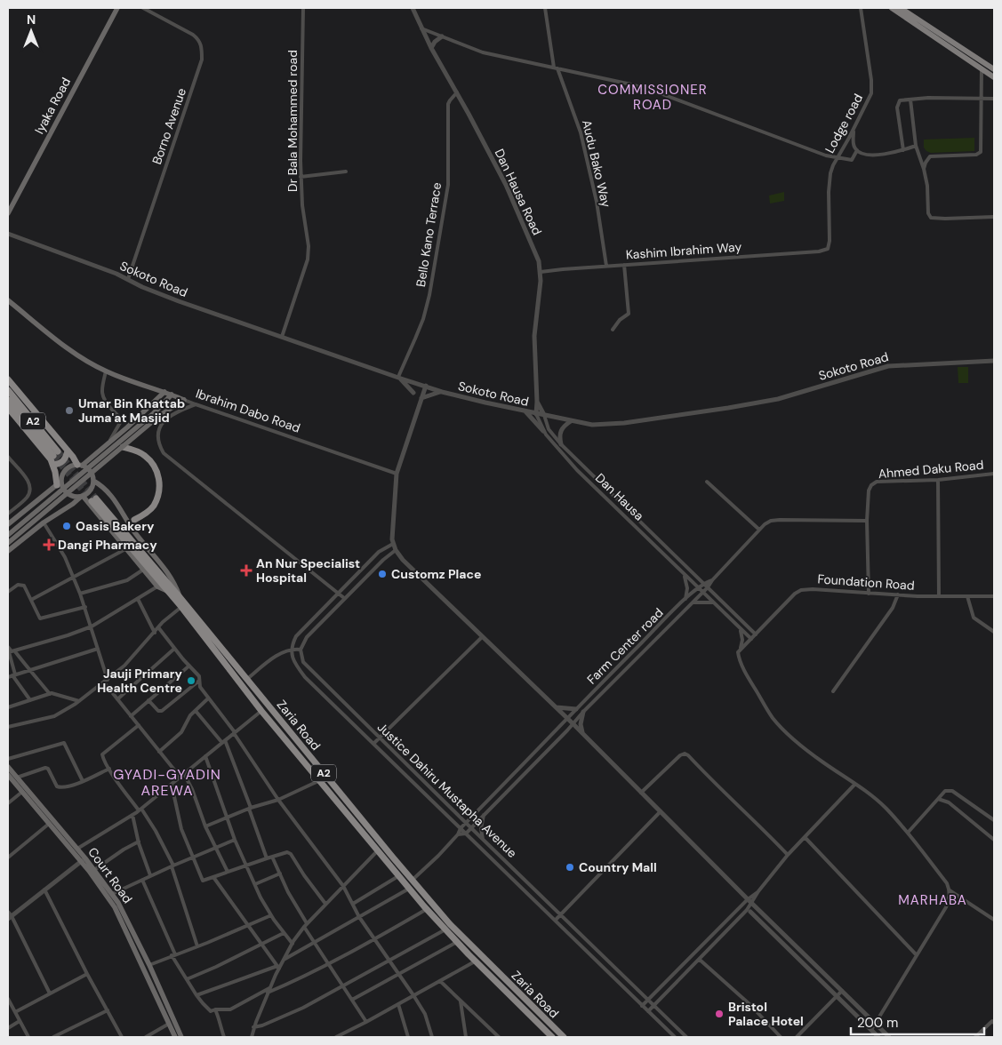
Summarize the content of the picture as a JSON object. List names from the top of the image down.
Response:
{
  "streets": {
    "highway": ["A2", "Zaria Road"],
    "main road": ["Iyaka Road", "Ibrahim Dabo Road", "Court Road"],
    "street": [
      "Dr Bala Mohammed road",
      "Lodge road",
      "Borno Avenue",
      "Audu Bako Way",
      "Dan Hausa Road",
      "Bello Kano Terrace",
      "Kashim Ibrahim Way",
      "Sokoto Road",
      "Ahmed Daku Road",
      "Dan Hausa",
      "Foundation Road",
      "Farm Center road",
      "Justice Dahiru Mustapha Avenue"
    ]
  },
  "crossings": [
    ["Dr Bala Mohammed road", "Sokoto Road"],
    ["Lodge road", "Kashim Ibrahim Way"],
    ["Borno Avenue", "Sokoto Road"],
    ["Audu Bako Way", "Kashim Ibrahim Way"],
    ["Dan Hausa Road", "Bello Kano Terrace"],
    ["Dan Hausa Road", "Kashim Ibrahim Way"],
    ["Dan Hausa Road", "Sokoto Road"],
    ["Dan Hausa Road", "Dan Hausa"],
    ["Bello Kano Terrace", "Sokoto Road"],
    ["Sokoto Road", "Dan Hausa"],
    ["Ahmed Daku Road", "Foundation Road"],
    ["Dan Hausa", "Foundation Road"],
    ["Dan Hausa", "Farm Center road"],
    ["Farm Center road", "Justice Dahiru Mustapha Avenue"]
  ],
  "districts": ["COMMISSIONER ROAD", "GYADI-GYADIN AREWA", "MARHABA"],
  "places": {
    "other": [
      "Umar Bin Khattab Juma'at Masjid",
      "Oasis Bakery",
      "Customz Place",
      "Jauji Primary Health Centre",
      "Country Mall",
      "Bristol Palace Hotel"
    ],
    "health": ["Dangi Pharmacy", "An Nur Specialist Hospital"]
  },
  "scale_bar": "200 m",
  "north": "top"
}
